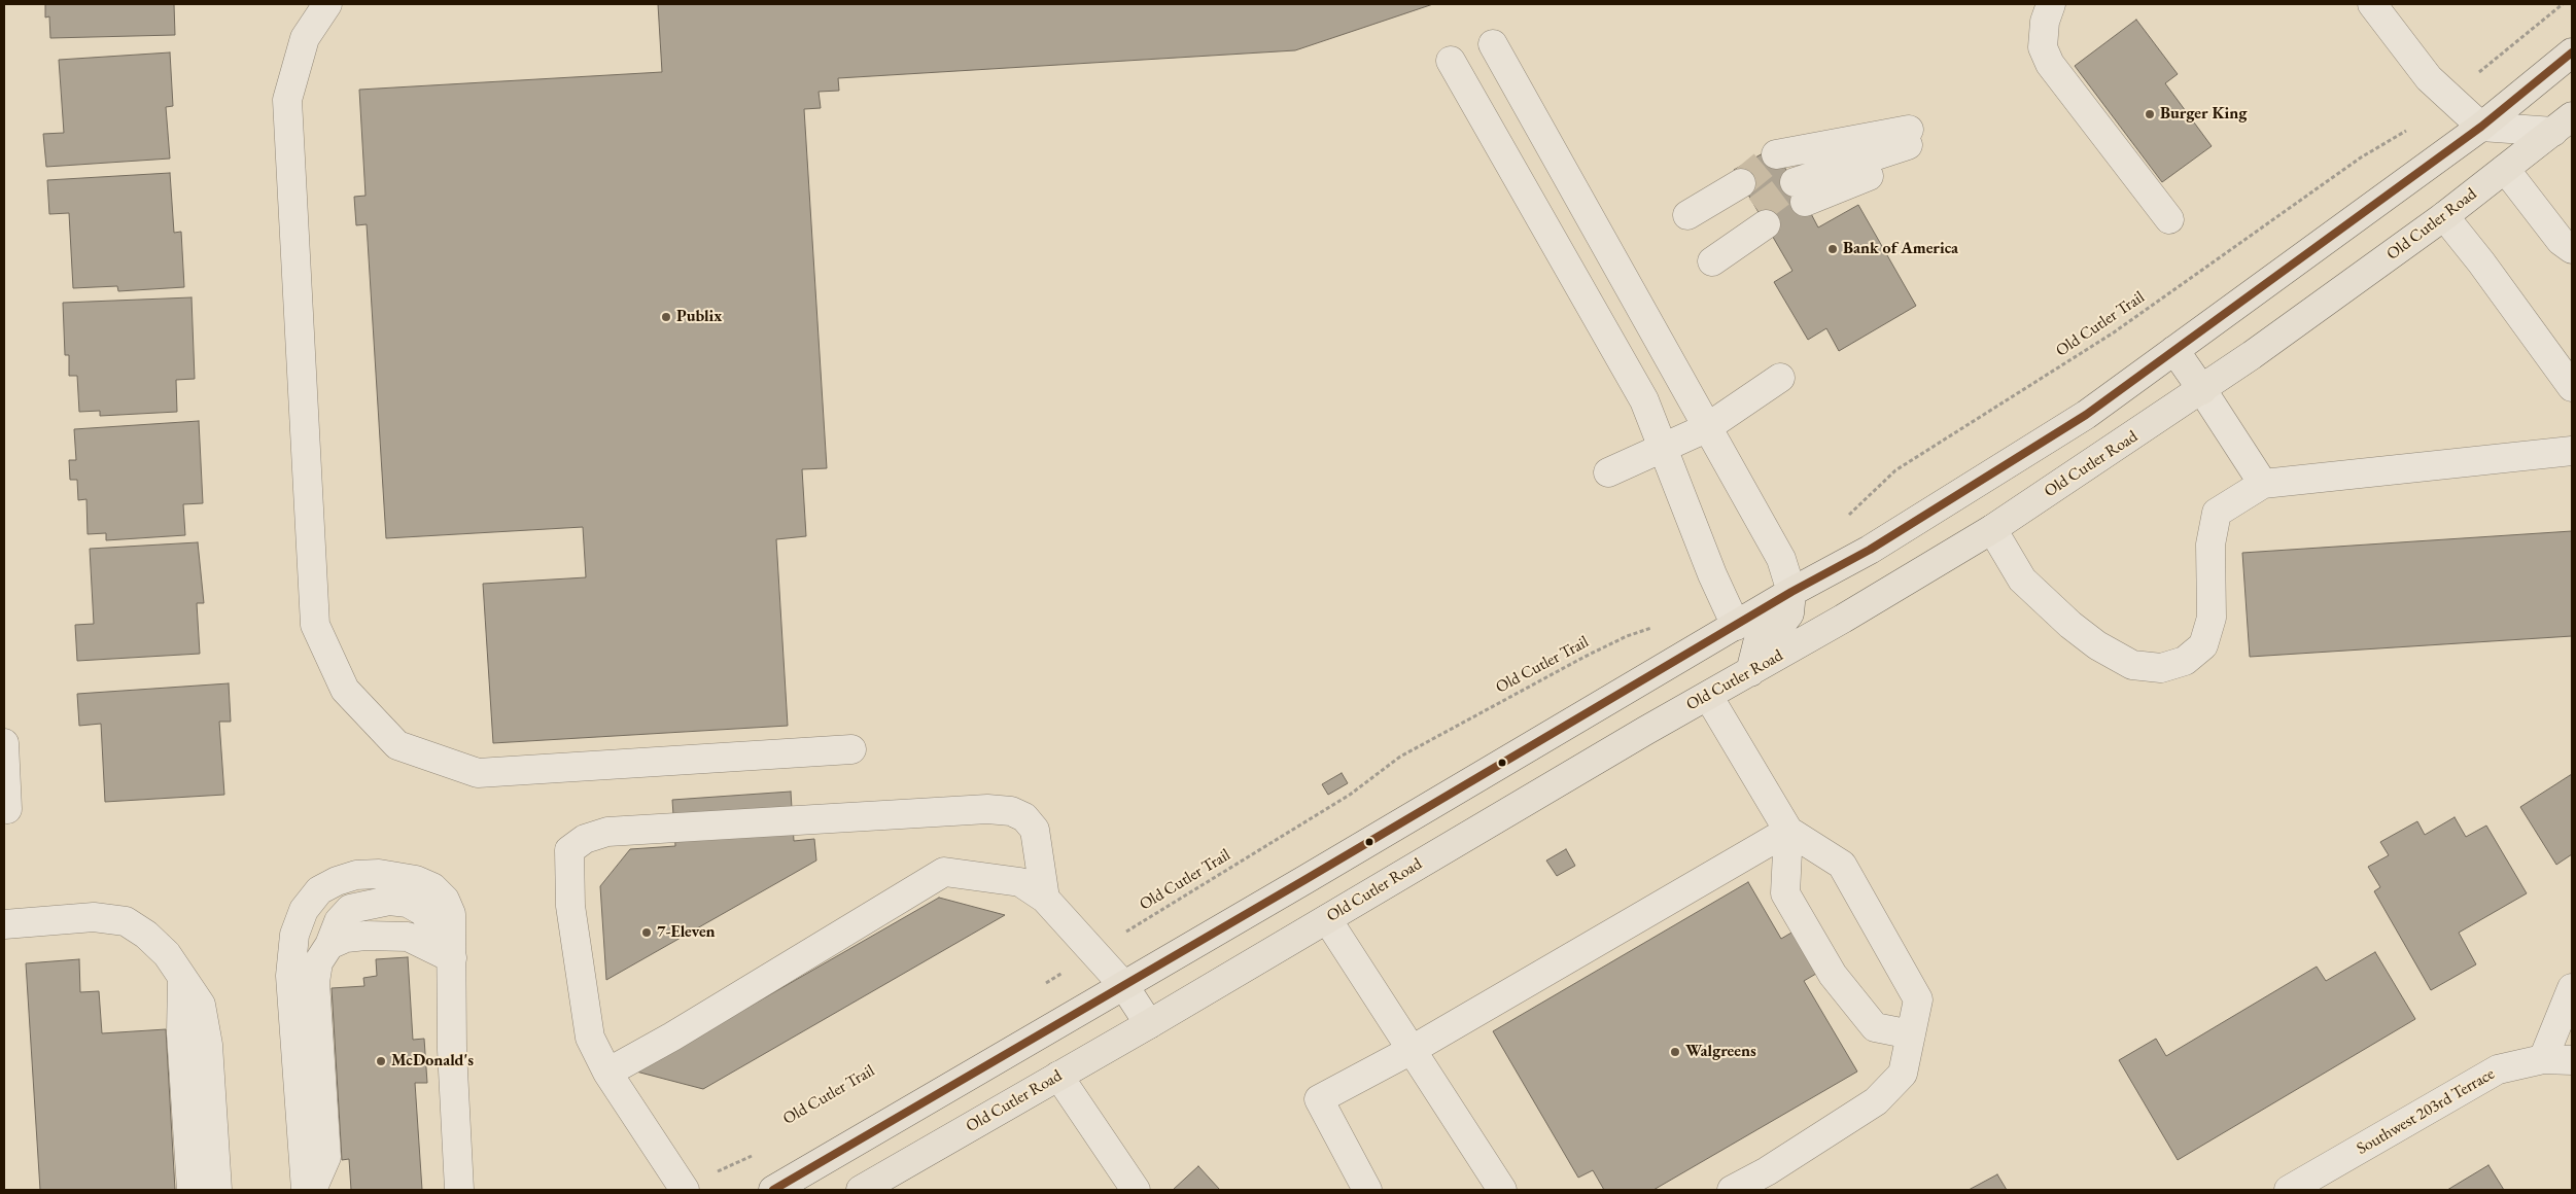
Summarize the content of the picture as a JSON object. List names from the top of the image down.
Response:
{
  "streets": {
    "main road": ["Old Cutler Road"],
    "street": ["Southwest 203rd Terrace"],
    "path": ["Old Cutler Trail"]
  },
  "places": [
    "Burger King",
    "Bank of America",
    "Publix",
    "7-Eleven",
    "Walgreens",
    "McDonald's"
  ]
}
